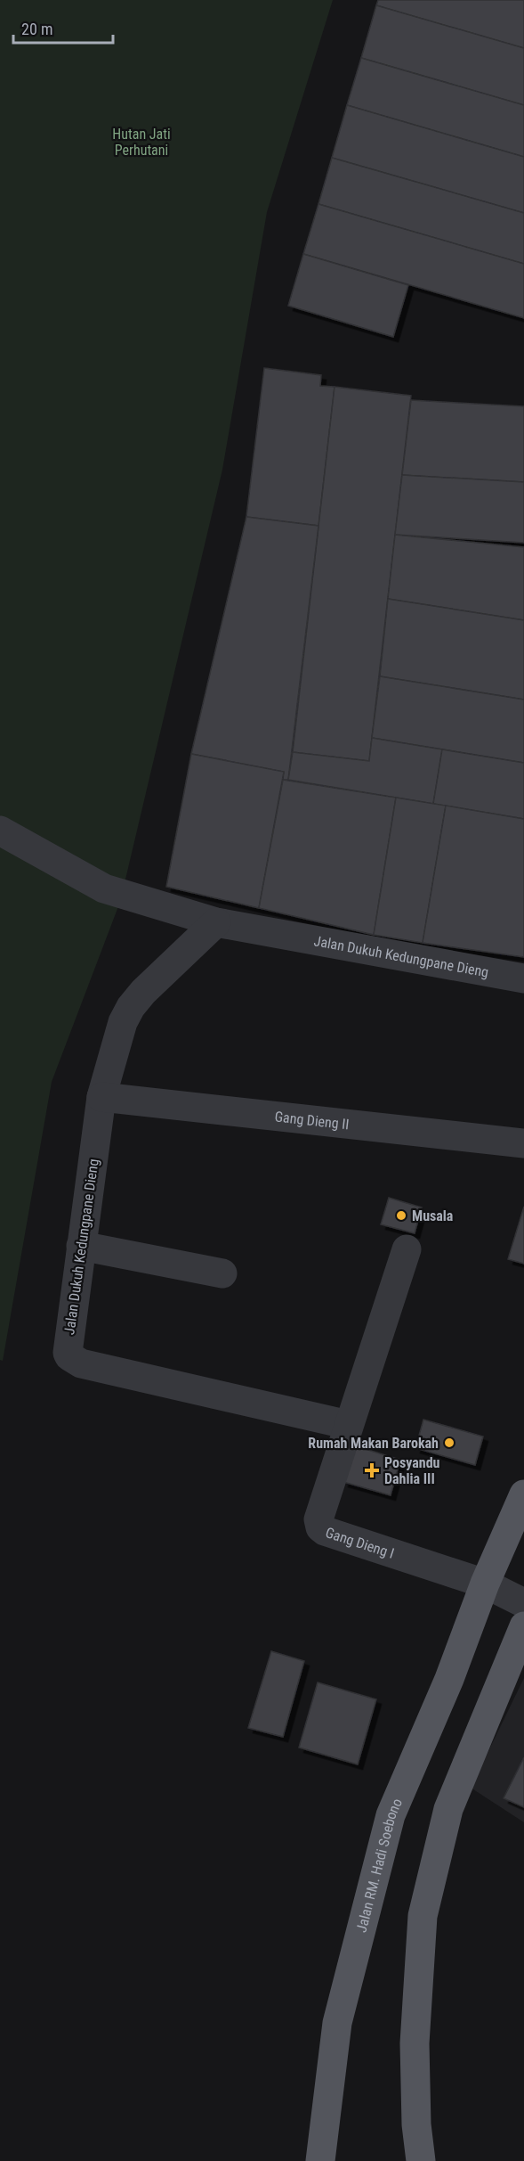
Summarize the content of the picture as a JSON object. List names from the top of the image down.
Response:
{
  "streets": {
    "main road": ["Jalan RM. Hadi Soebono"],
    "street": ["Jalan Dukuh Kedungpane Dieng", "Gang Dieng II", "Gang Dieng I"]
  },
  "crossings": [
    ["Jalan Dukuh Kedungpane Dieng", "Gang Dieng II"],
    ["Jalan Dukuh Kedungpane Dieng", "Gang Dieng I"],
    ["Gang Dieng I", "Jalan RM. Hadi Soebono"]
  ],
  "parks": ["Hutan Jati Perhutani"],
  "places": {
    "other": ["Musala", "Rumah Makan Barokah"],
    "health": ["Posyandu Dahlia III"]
  },
  "scale_bar": "20 m"
}
